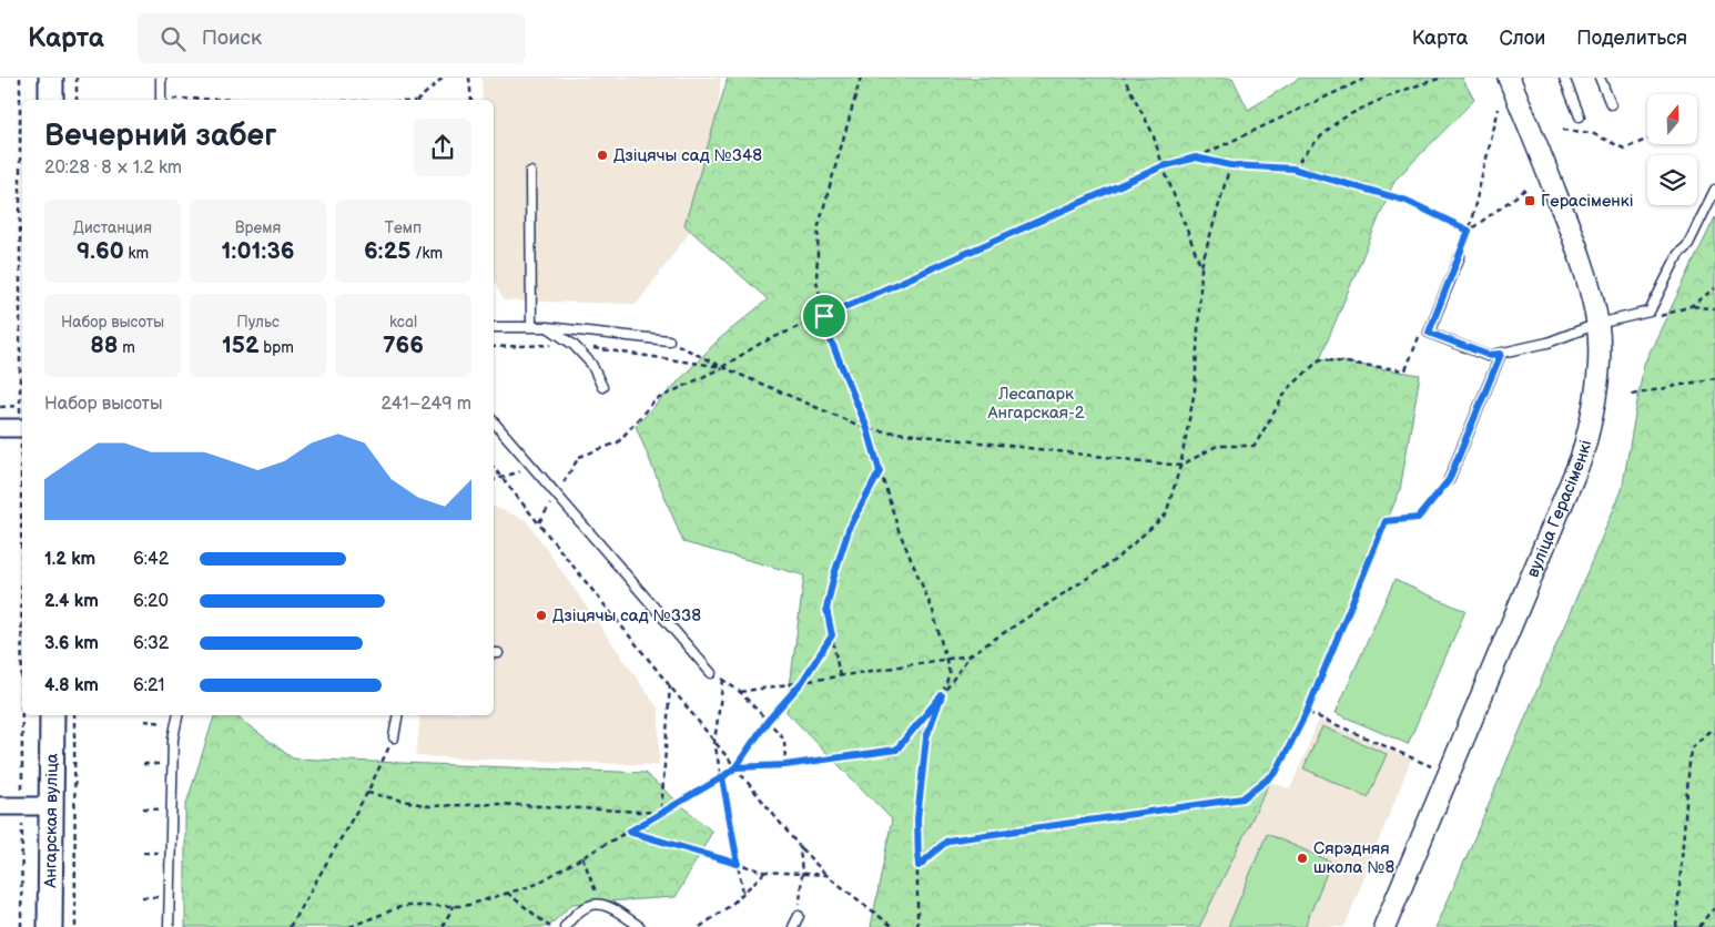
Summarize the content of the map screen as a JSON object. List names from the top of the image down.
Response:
{
  "streets": {
    "main road": ["Ангарская вуліца"],
    "street": ["вуліца Герасіменкі"]
  },
  "parks": ["Лесапарк Ангарская-2"],
  "places": {
    "other": ["Дзіцячы сад №348", "Дзіцячы сад №338", "Сярэдняя школа №8"],
    "transit": ["Герасіменкі"]
  },
  "north": "top",
  "page": {
    "header": "Карта",
    "search": "Поиск",
    "nav": ["Карта", "Слои", "Поделиться"],
    "heading": ["Вечерний забег", "20:28 · 8 × 1.2 km"],
    "stats": [
      ["Дистанция", "9.60 km"],
      ["Время", "1:01:36"],
      ["Темп", "6:25 /km"],
      ["Набор высоты", "88 m"],
      ["Пульс", "152 bpm"],
      ["kcal", "766"]
    ],
    "chart": ["Набор высоты", "241–249 m"],
    "list": [
      {
        "name": "1.2 km",
        "note": "6:42"
      },
      {
        "name": "2.4 km",
        "note": "6:20"
      },
      {
        "name": "3.6 km",
        "note": "6:32"
      },
      {
        "name": "4.8 km",
        "note": "6:21"
      }
    ]
  }
}
